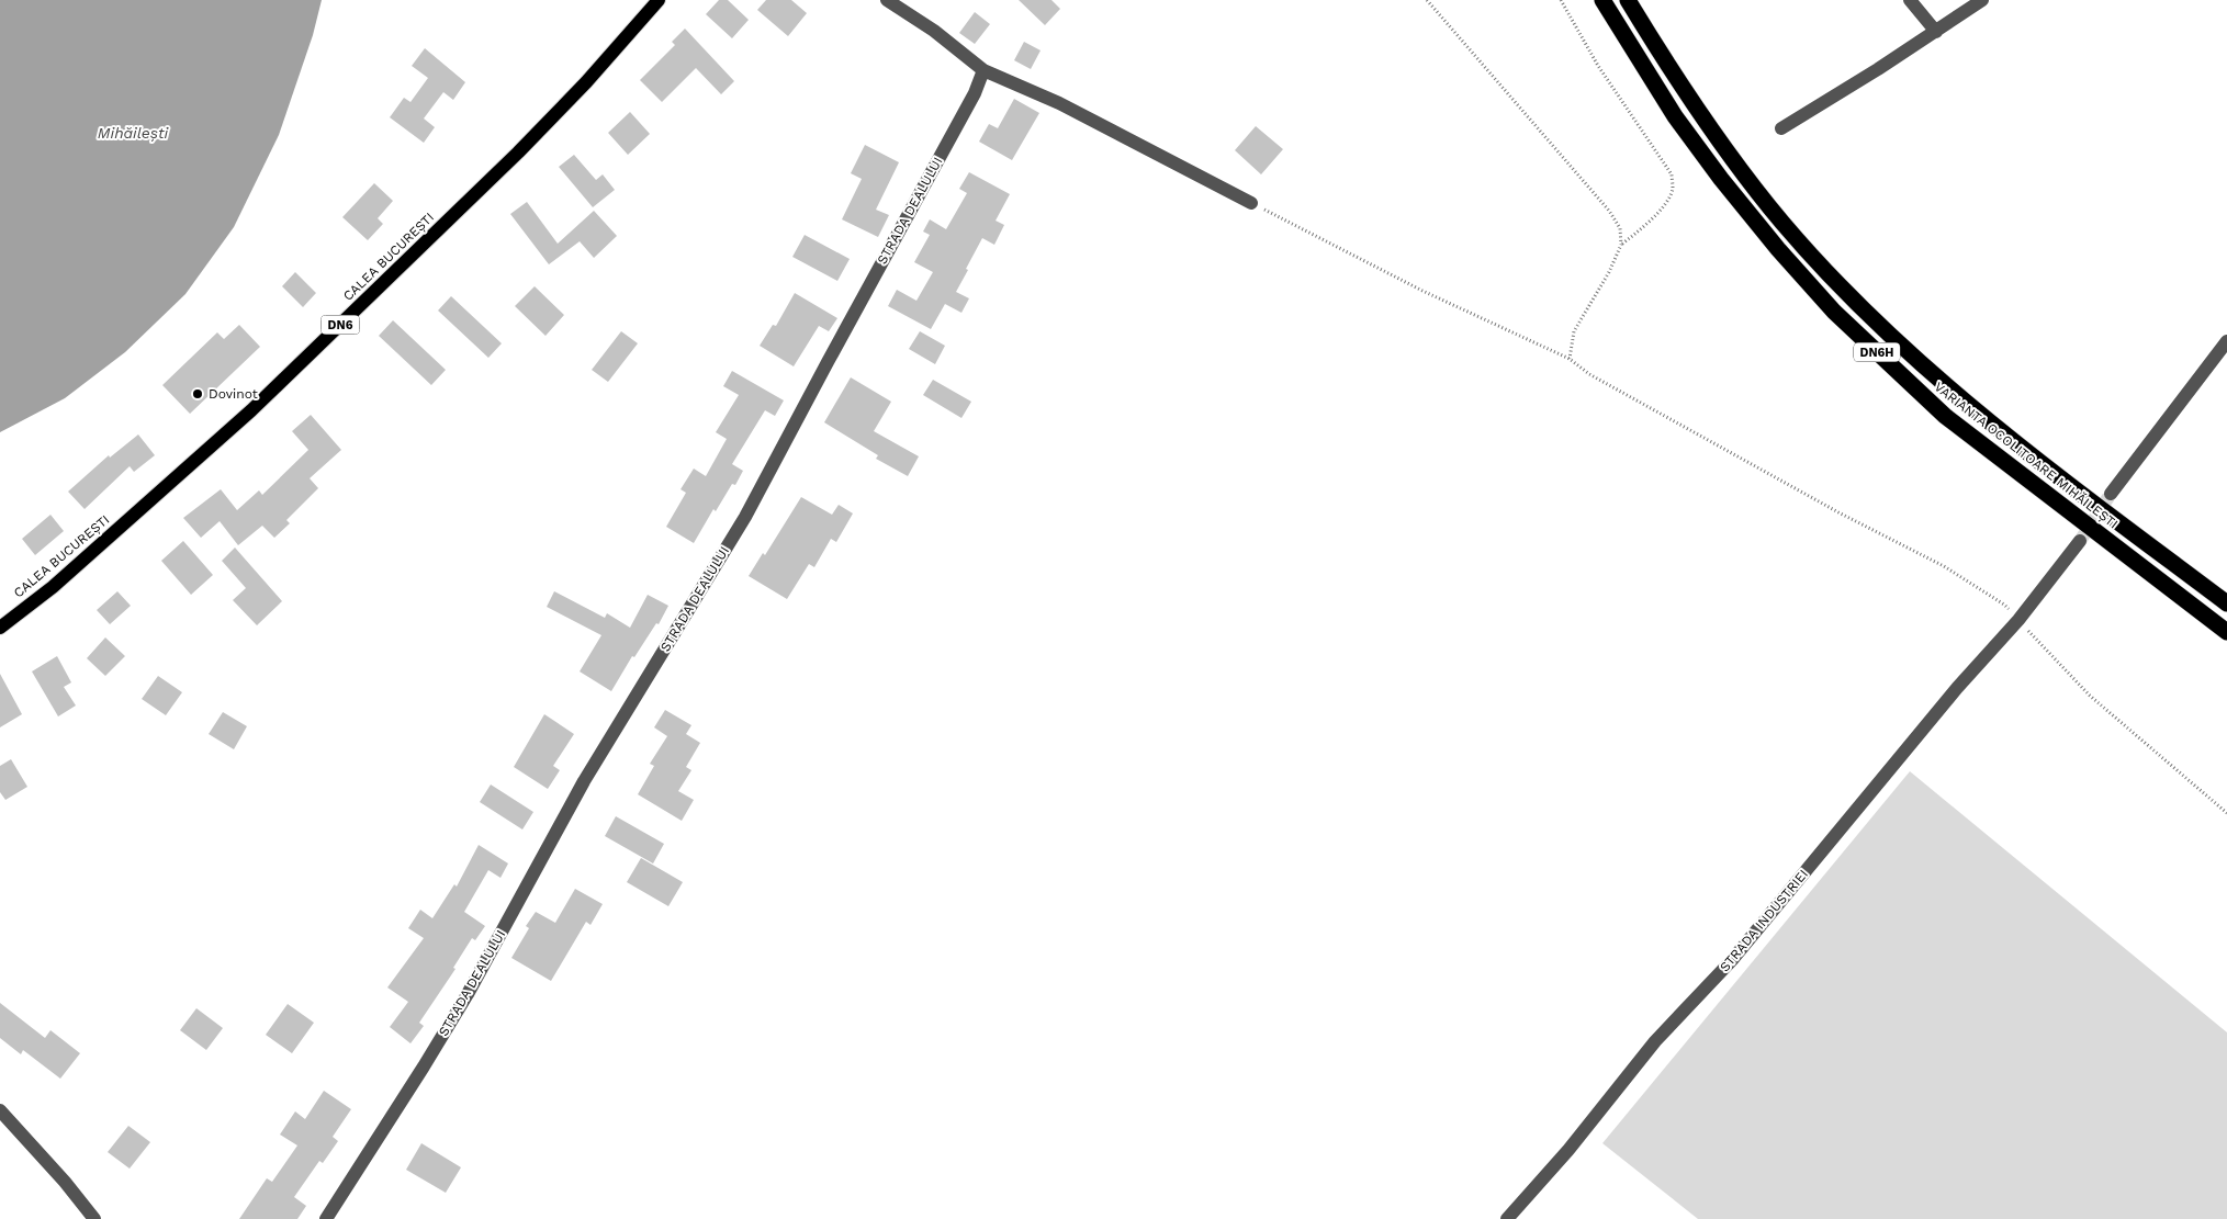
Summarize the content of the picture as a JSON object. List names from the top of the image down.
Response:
{
  "streets": {
    "highway": ["DN6H", "VARIANTA OCOLITOARE MIHĂILEȘTI"],
    "main road": ["CALEA BUCUREȘTI", "DN6"],
    "street": ["STRADA DEALULUI", "STRADA INDUSTRIEI"]
  },
  "water": ["Mihăilești"],
  "places": ["Dovinot"]
}
